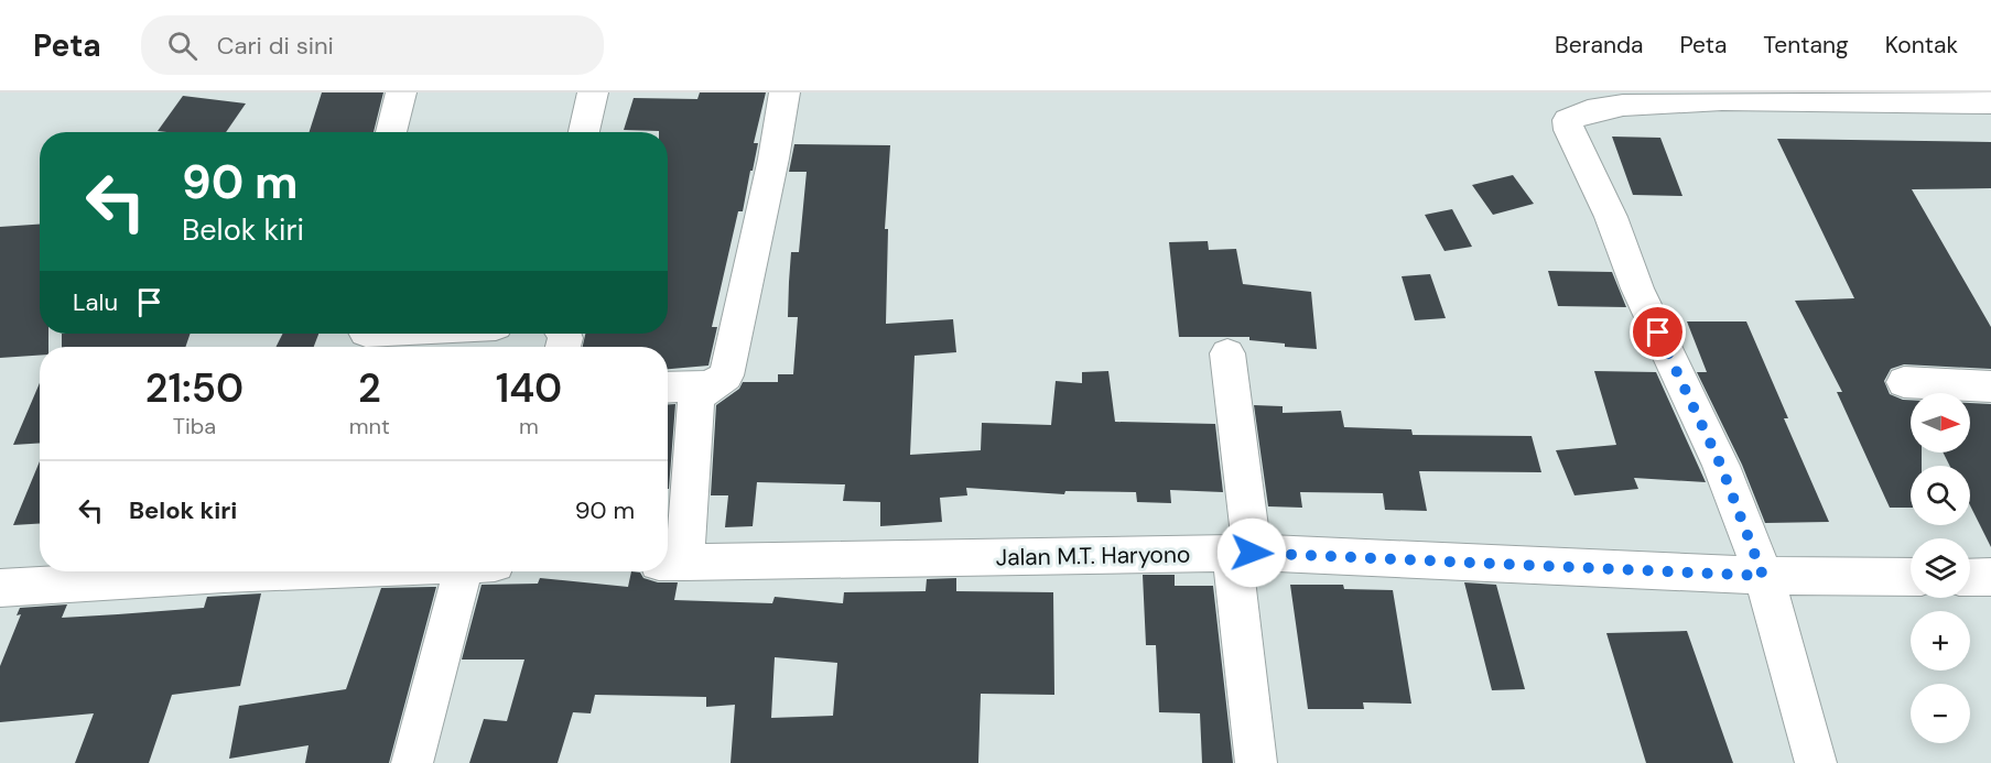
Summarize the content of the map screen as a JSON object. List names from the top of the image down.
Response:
{
  "streets": {
    "street": ["Jalan M.T. Haryono"]
  },
  "north": "right",
  "page": {
    "header": "Peta",
    "search": "Cari di sini",
    "nav": [
      "Beranda",
      "Peta",
      "Tentang",
      "Kontak"
    ],
    "turn": ["90 m", "Belok kiri"],
    "then": "Lalu",
    "eta": [
      "21:50",
      "Tiba",
      "2",
      "mnt",
      "140",
      "m"
    ],
    "map_buttons": ["+", "−"],
    "list": [
      {
        "name": "Belok kiri",
        "value": "90 m"
      }
    ]
  }
}
